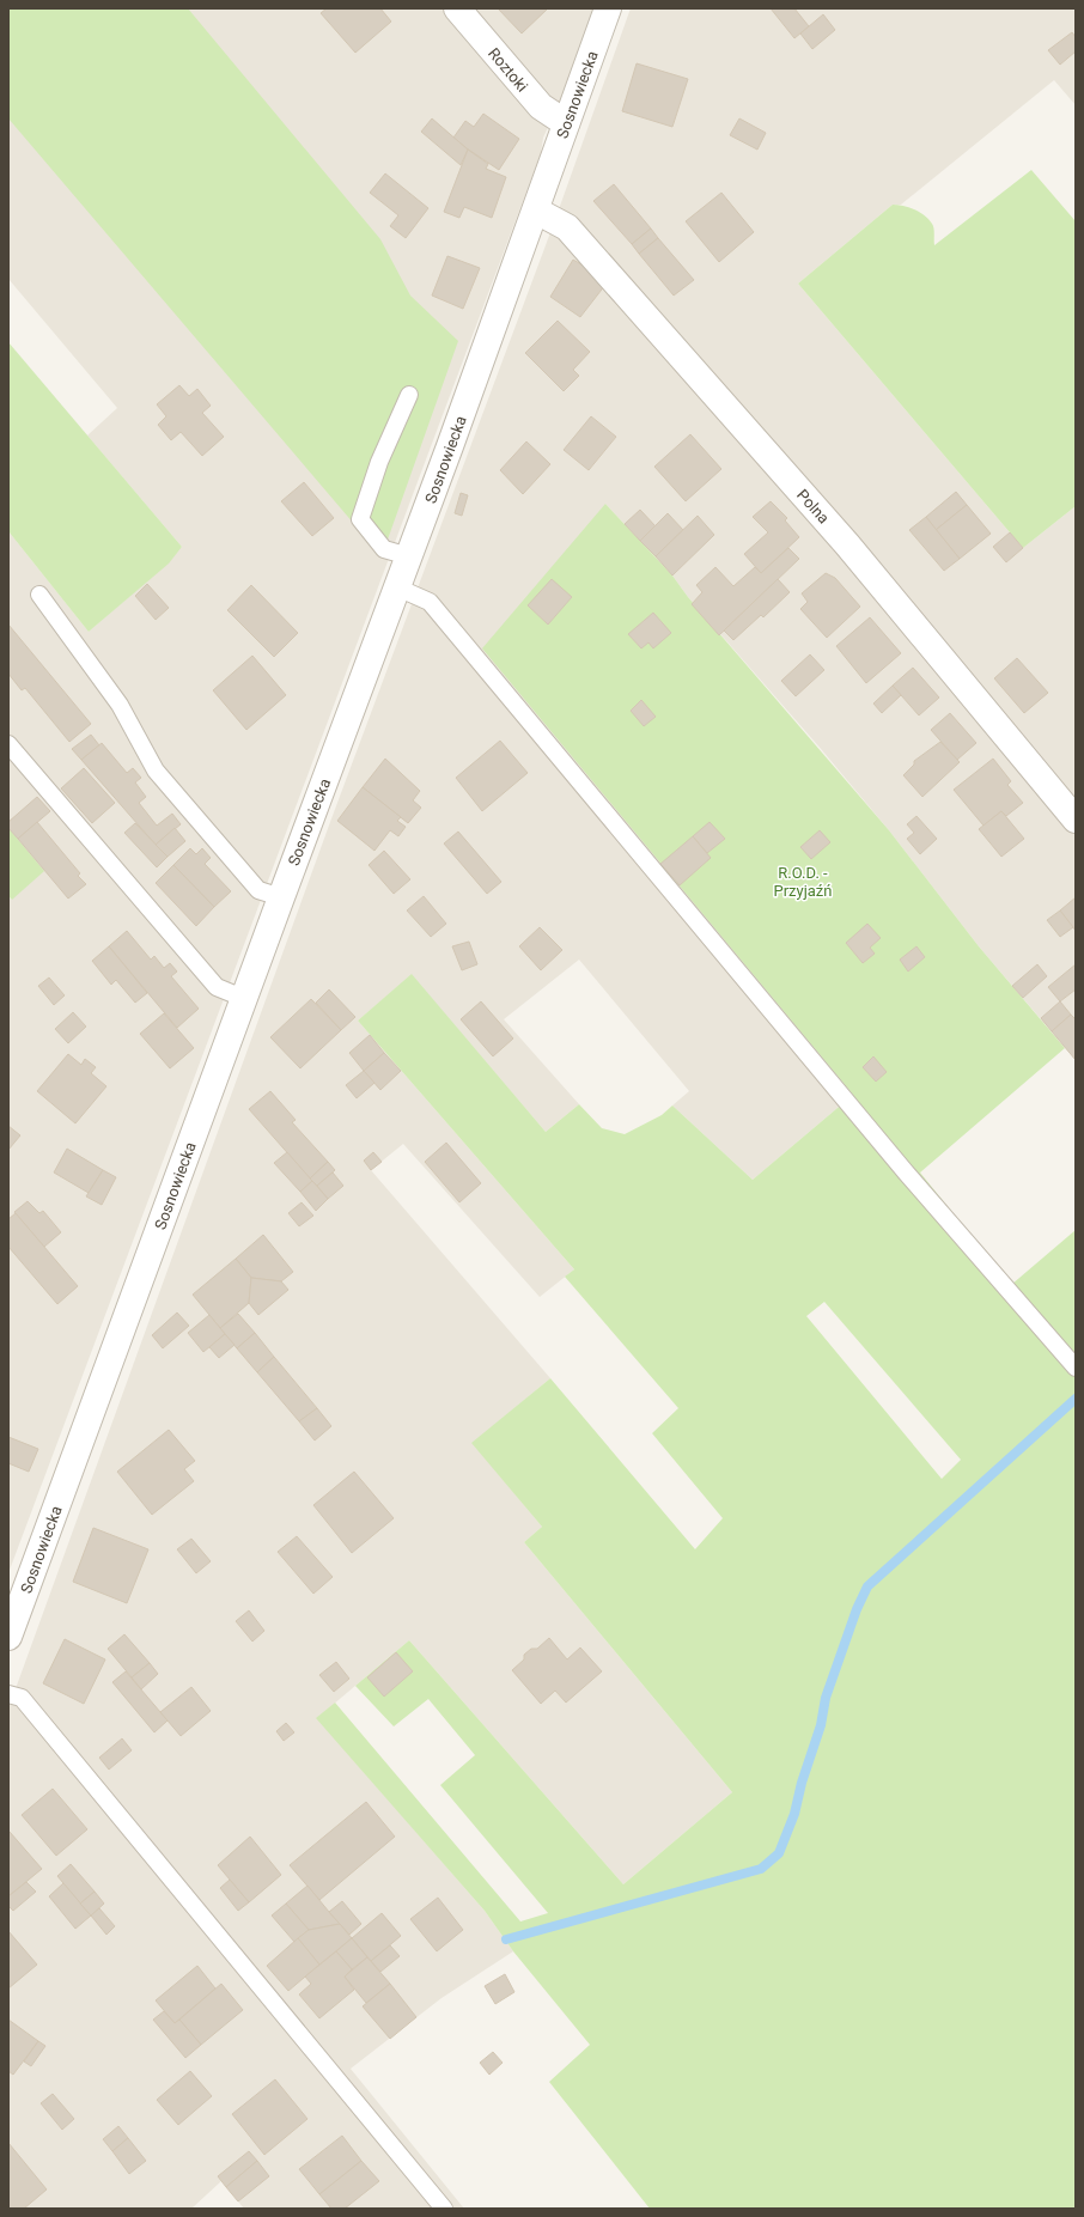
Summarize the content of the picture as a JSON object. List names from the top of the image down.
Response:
{
  "streets": {
    "street": ["Roztoki", "Sosnowiecka", "Polna"]
  },
  "crossings": [
    ["Roztoki", "Sosnowiecka"],
    ["Sosnowiecka", "Polna"]
  ],
  "parks": ["R.O.D. - Przyjaźń"]
}
